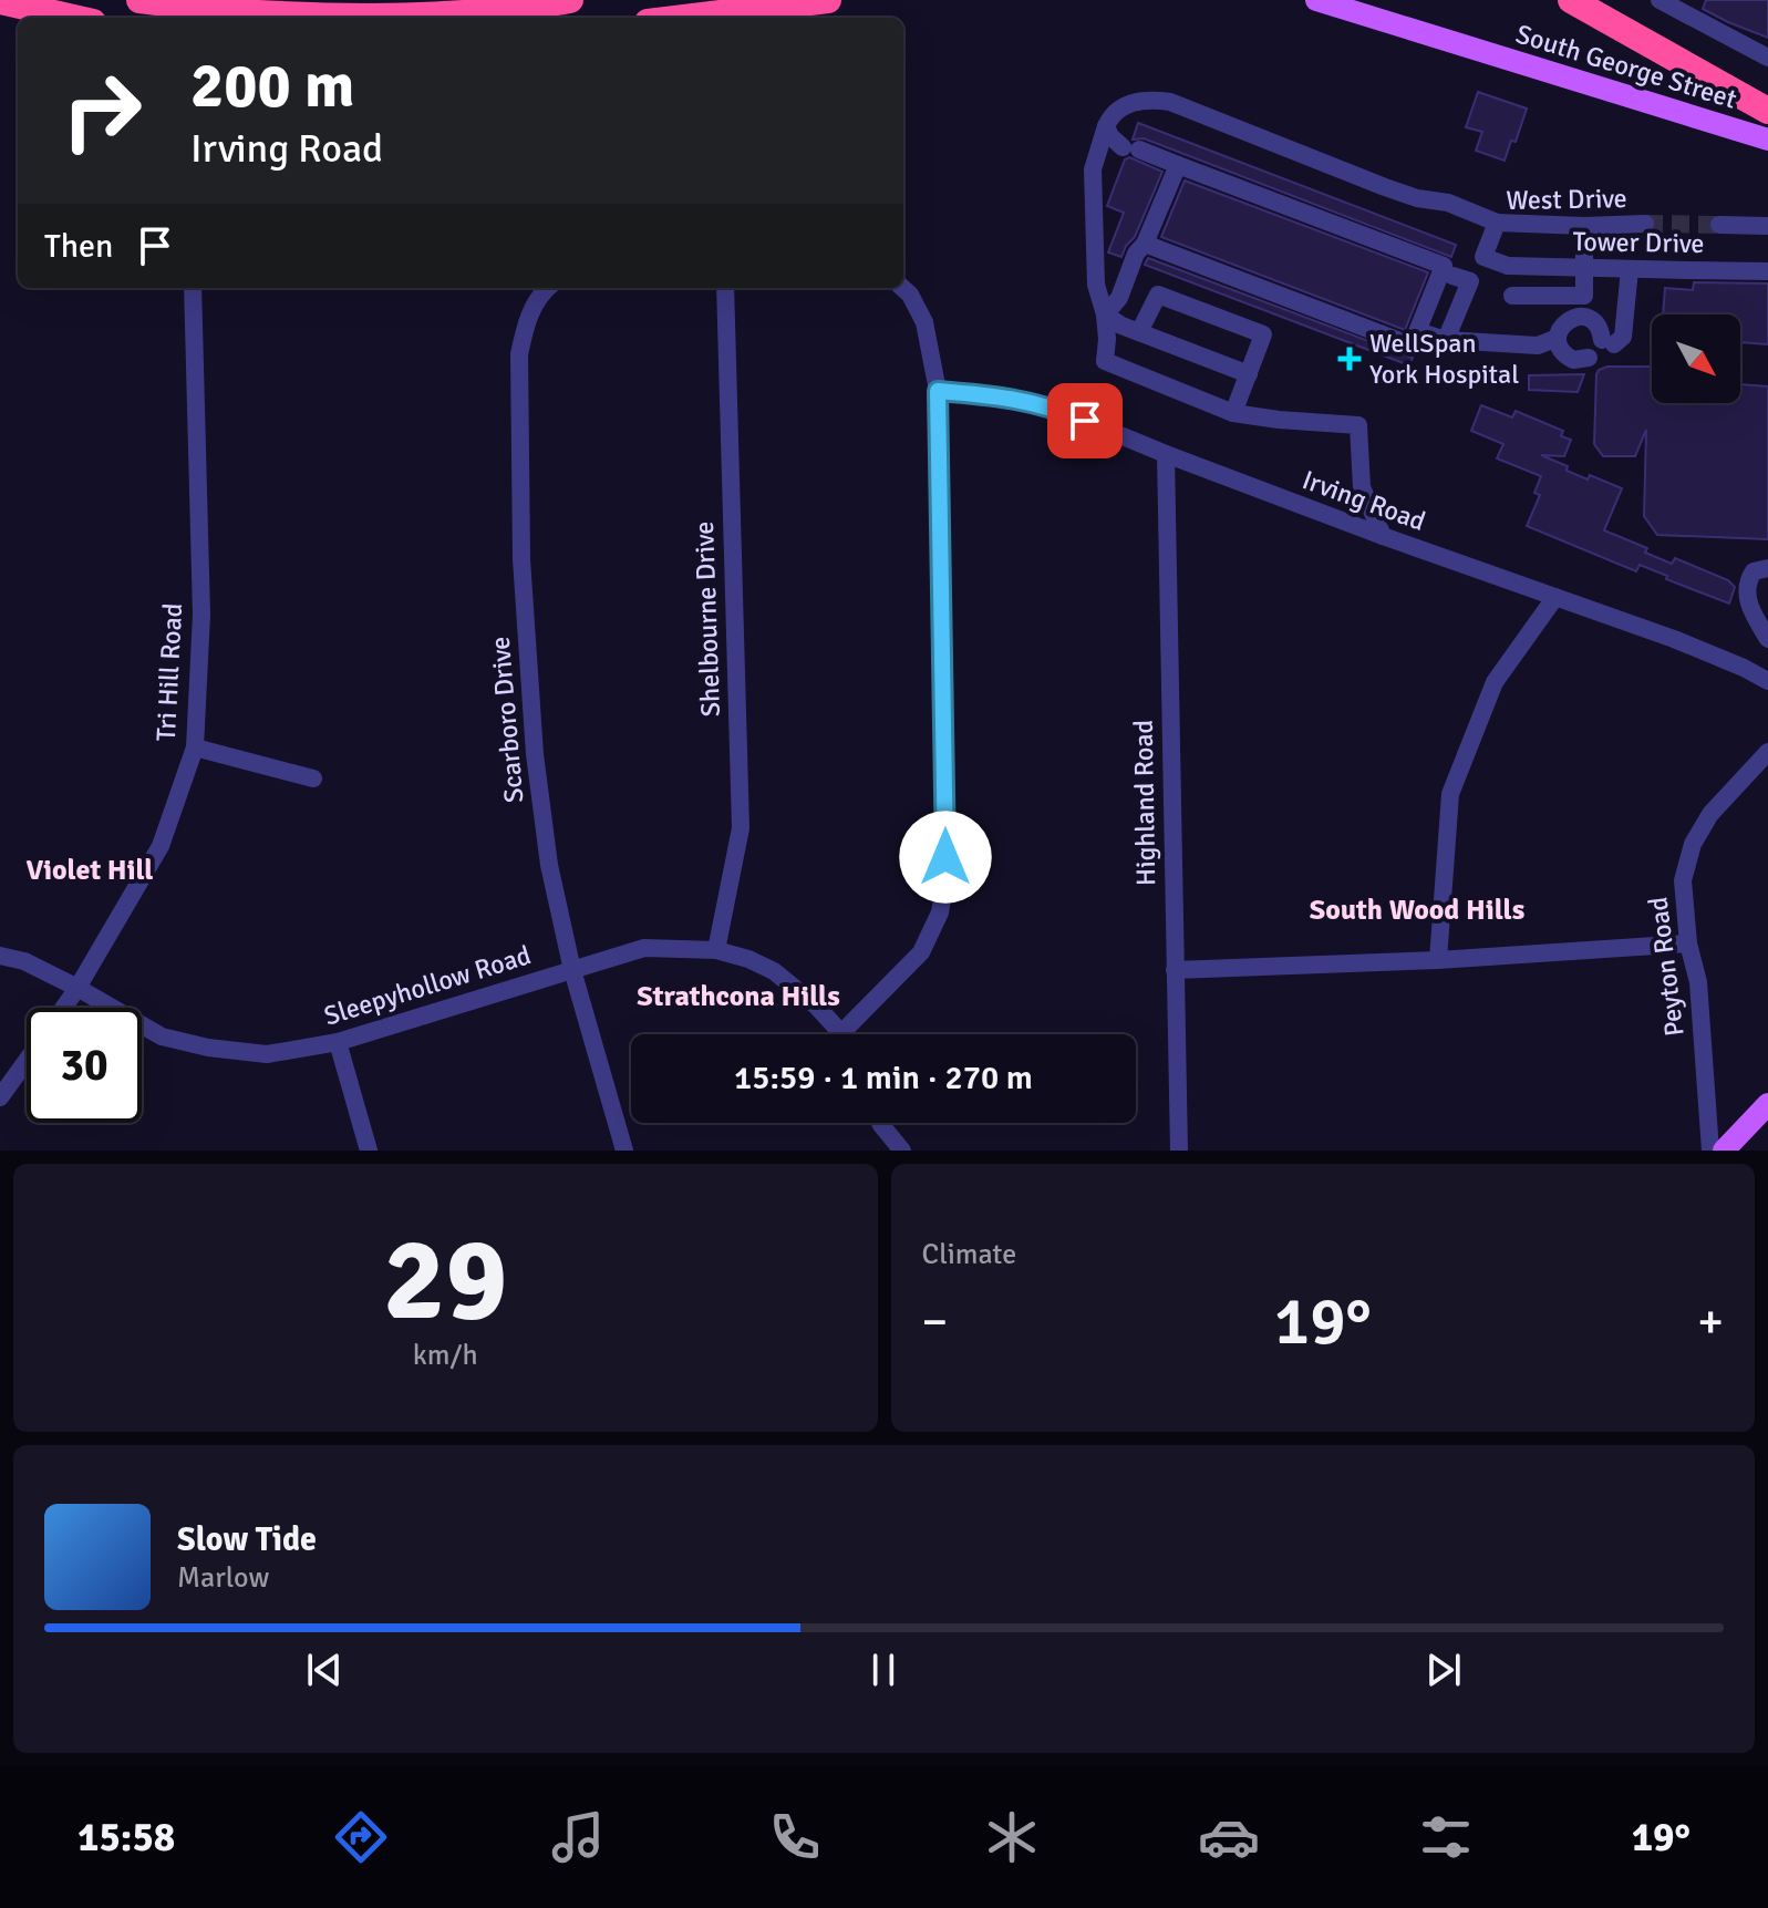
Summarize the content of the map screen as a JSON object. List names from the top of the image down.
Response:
{
  "streets": {
    "main road": ["South George Street"],
    "street": [
      "West Drive",
      "Tower Drive",
      "Irving Road",
      "Shelbourne Drive",
      "Tri Hill Road",
      "Scarboro Drive",
      "Highland Road",
      "Peyton Road",
      "Sleepyhollow Road"
    ]
  },
  "crossings": [
    ["West Drive", "Tower Drive"],
    ["Irving Road", "Highland Road"],
    ["Shelbourne Drive", "Sleepyhollow Road"],
    ["Tri Hill Road", "Sleepyhollow Road"],
    ["Scarboro Drive", "Sleepyhollow Road"]
  ],
  "districts": ["Violet Hill", "South Wood Hills", "Strathcona Hills"],
  "places": {
    "health": ["WellSpan York Hospital"]
  },
  "north": "bottom right",
  "page": {
    "turn": ["200 m", "Irving Road"],
    "then": "Then",
    "limit": "30",
    "trip": "15:59 · 1 min · 270 m",
    "tile": [
      ["29", "km/h"],
      "Climate"
    ],
    "heat": ["−", "19°", "+"],
    "song": ["Slow Tide", "Marlow"],
    "tabs": ["15:58", "19°"]
  }
}
